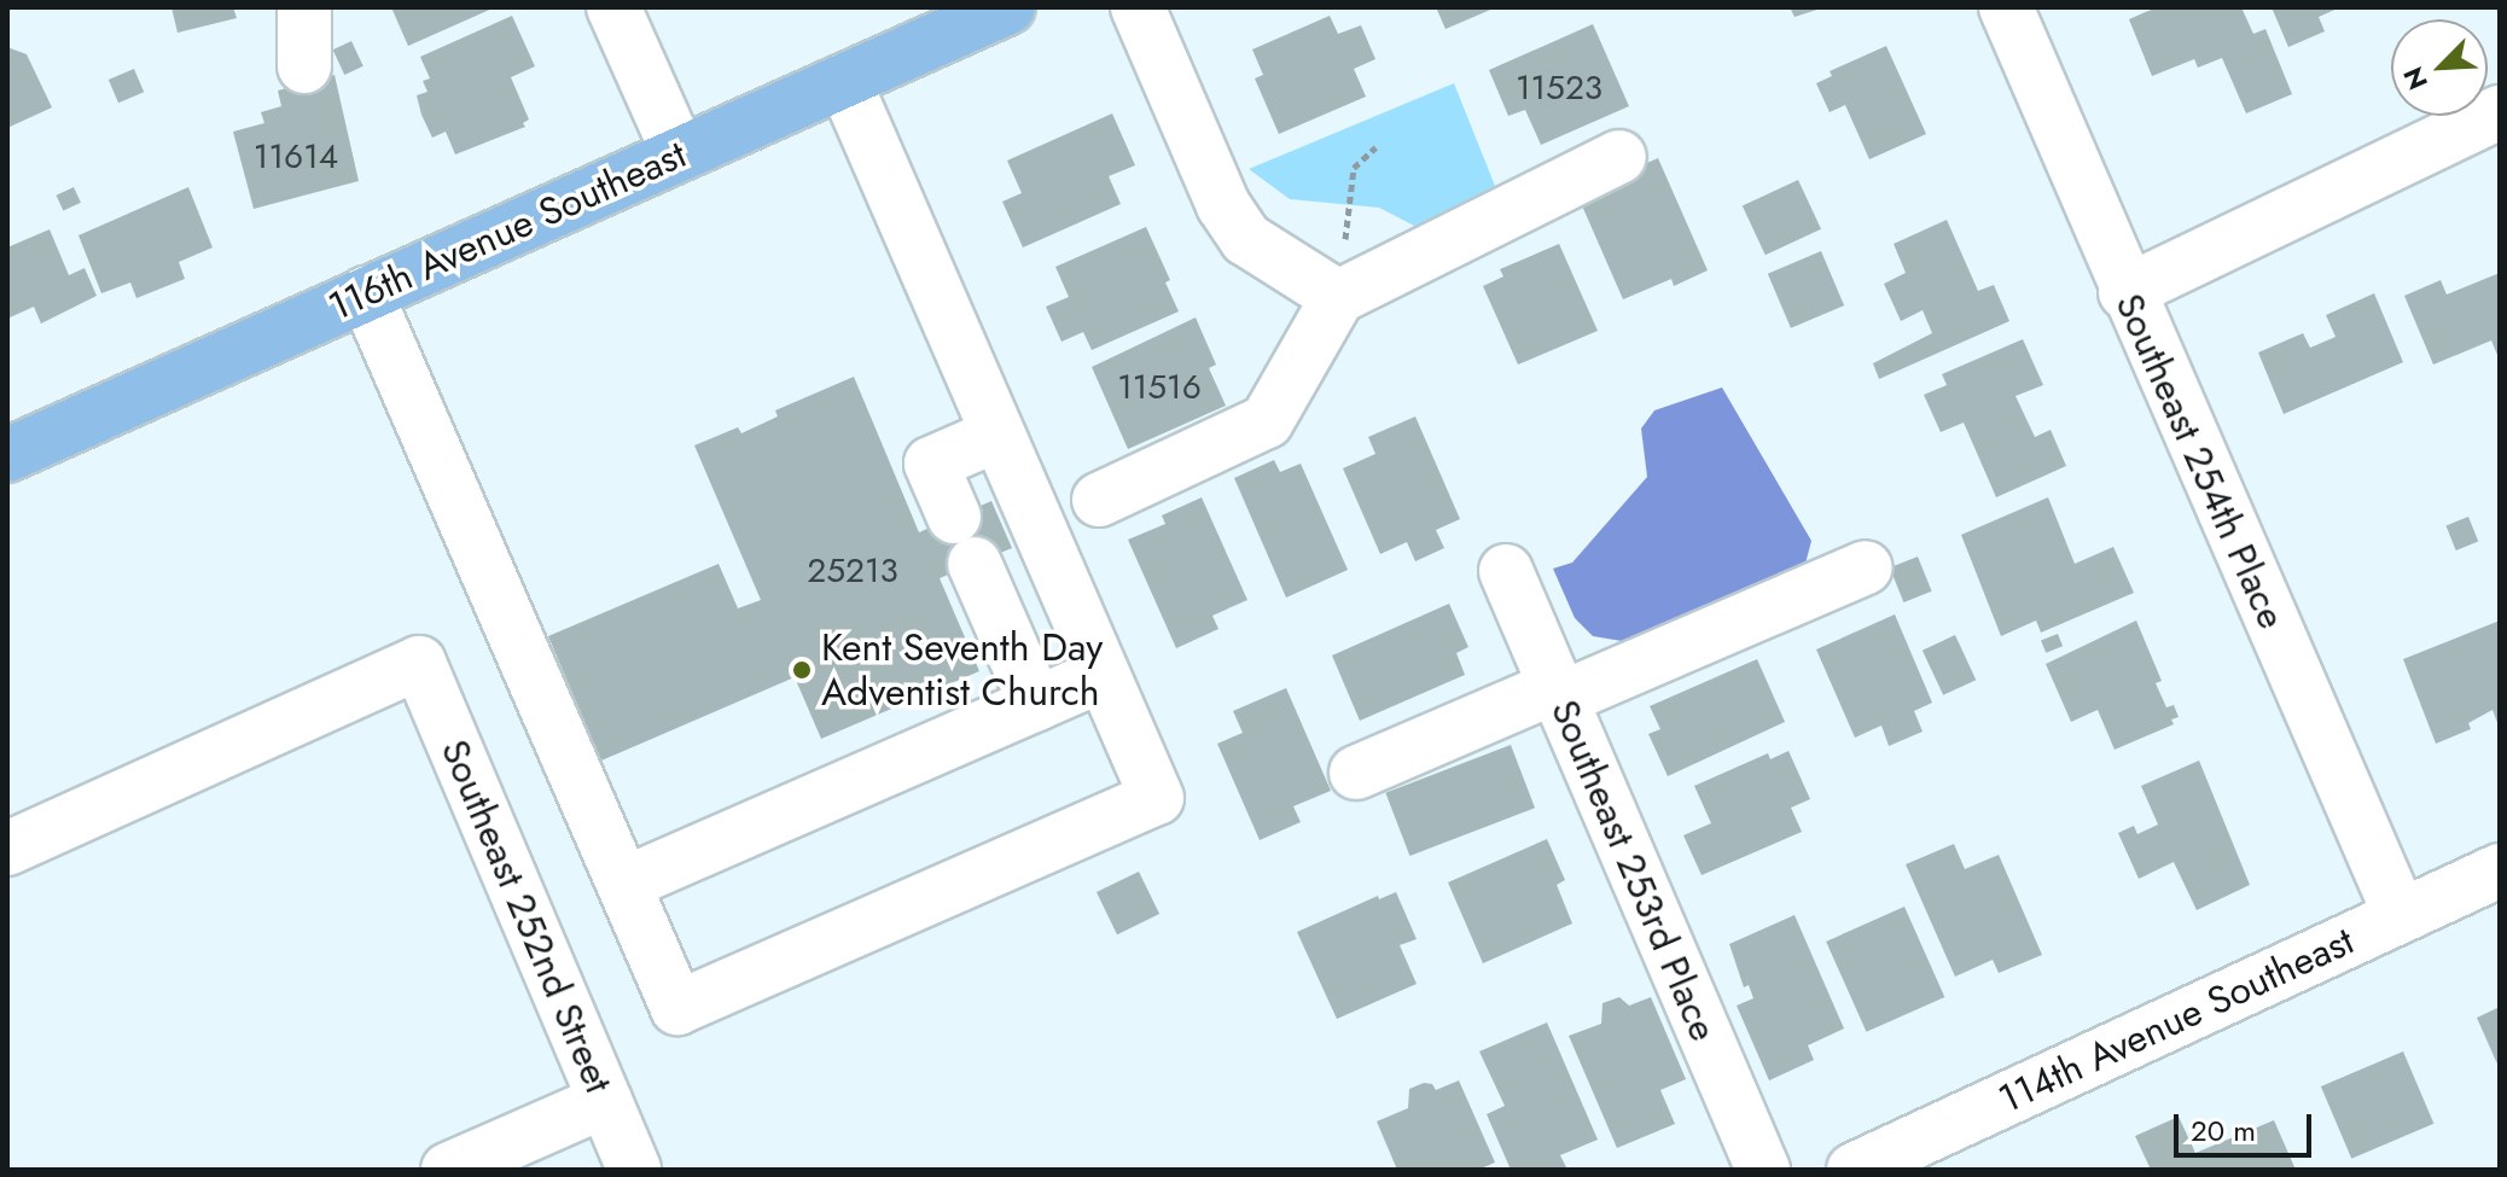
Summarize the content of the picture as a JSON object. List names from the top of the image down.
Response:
{
  "streets": {
    "main road": ["116th Avenue Southeast"],
    "street": [
      "Southeast 254th Place",
      "Southeast 253rd Place",
      "Southeast 252nd Street",
      "114th Avenue Southeast"
    ]
  },
  "crossings": [
    ["Southeast 254th Place", "114th Avenue Southeast"]
  ],
  "places": ["Kent Seventh Day Adventist Church"],
  "house_numbers": [
    "11523",
    "11614",
    "11516",
    "25213"
  ],
  "scale_bar": "20 m",
  "north": "bottom left"
}
